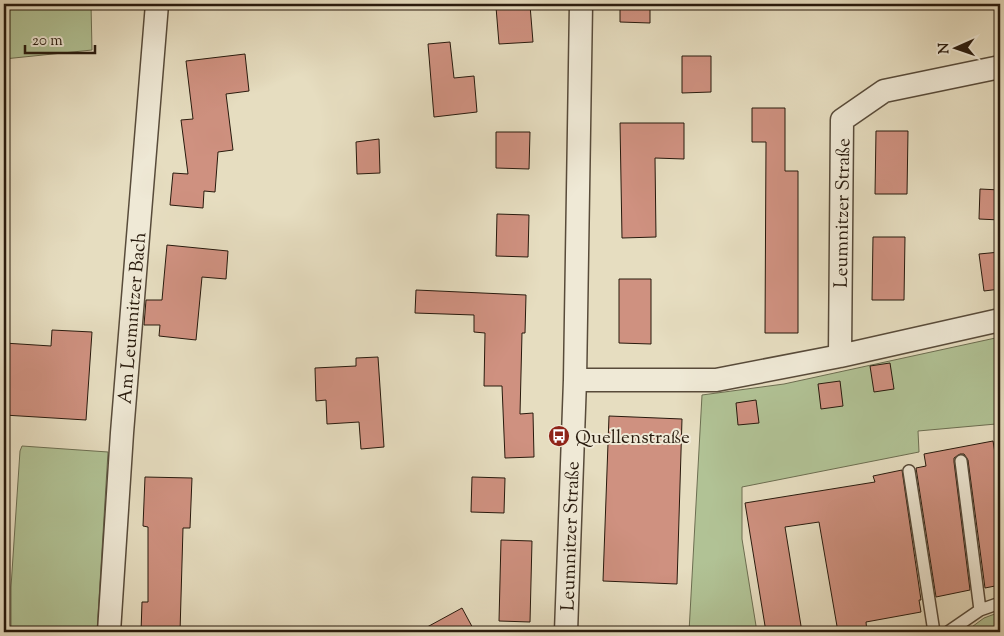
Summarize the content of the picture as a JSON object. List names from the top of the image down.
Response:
{
  "streets": {
    "street": ["Leumnitzer Straße", "Am Leumnitzer Bach"]
  },
  "places": {
    "bus stop": ["Quellenstraße"]
  },
  "scale_bar": "20 m",
  "north": "left"
}
